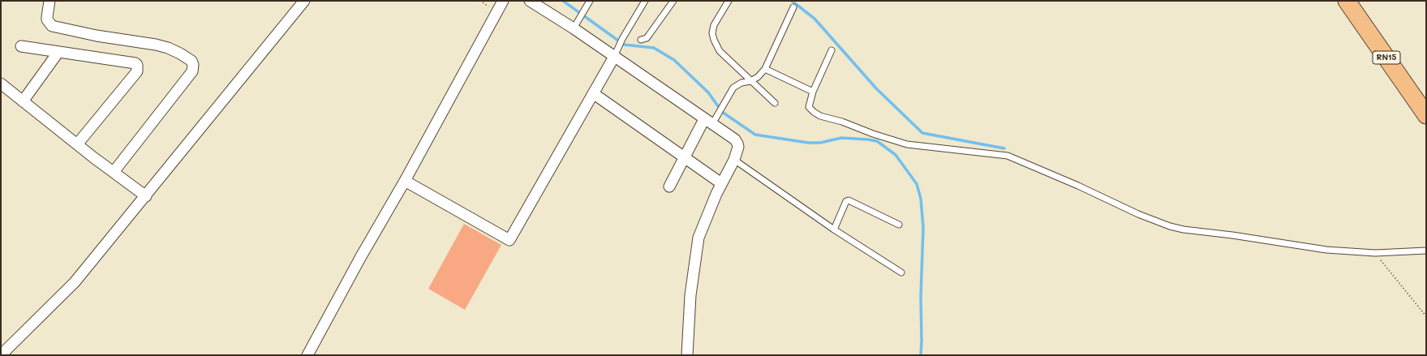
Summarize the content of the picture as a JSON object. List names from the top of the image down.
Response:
{
  "streets": {
    "main road": ["RN15"]
  }
}
